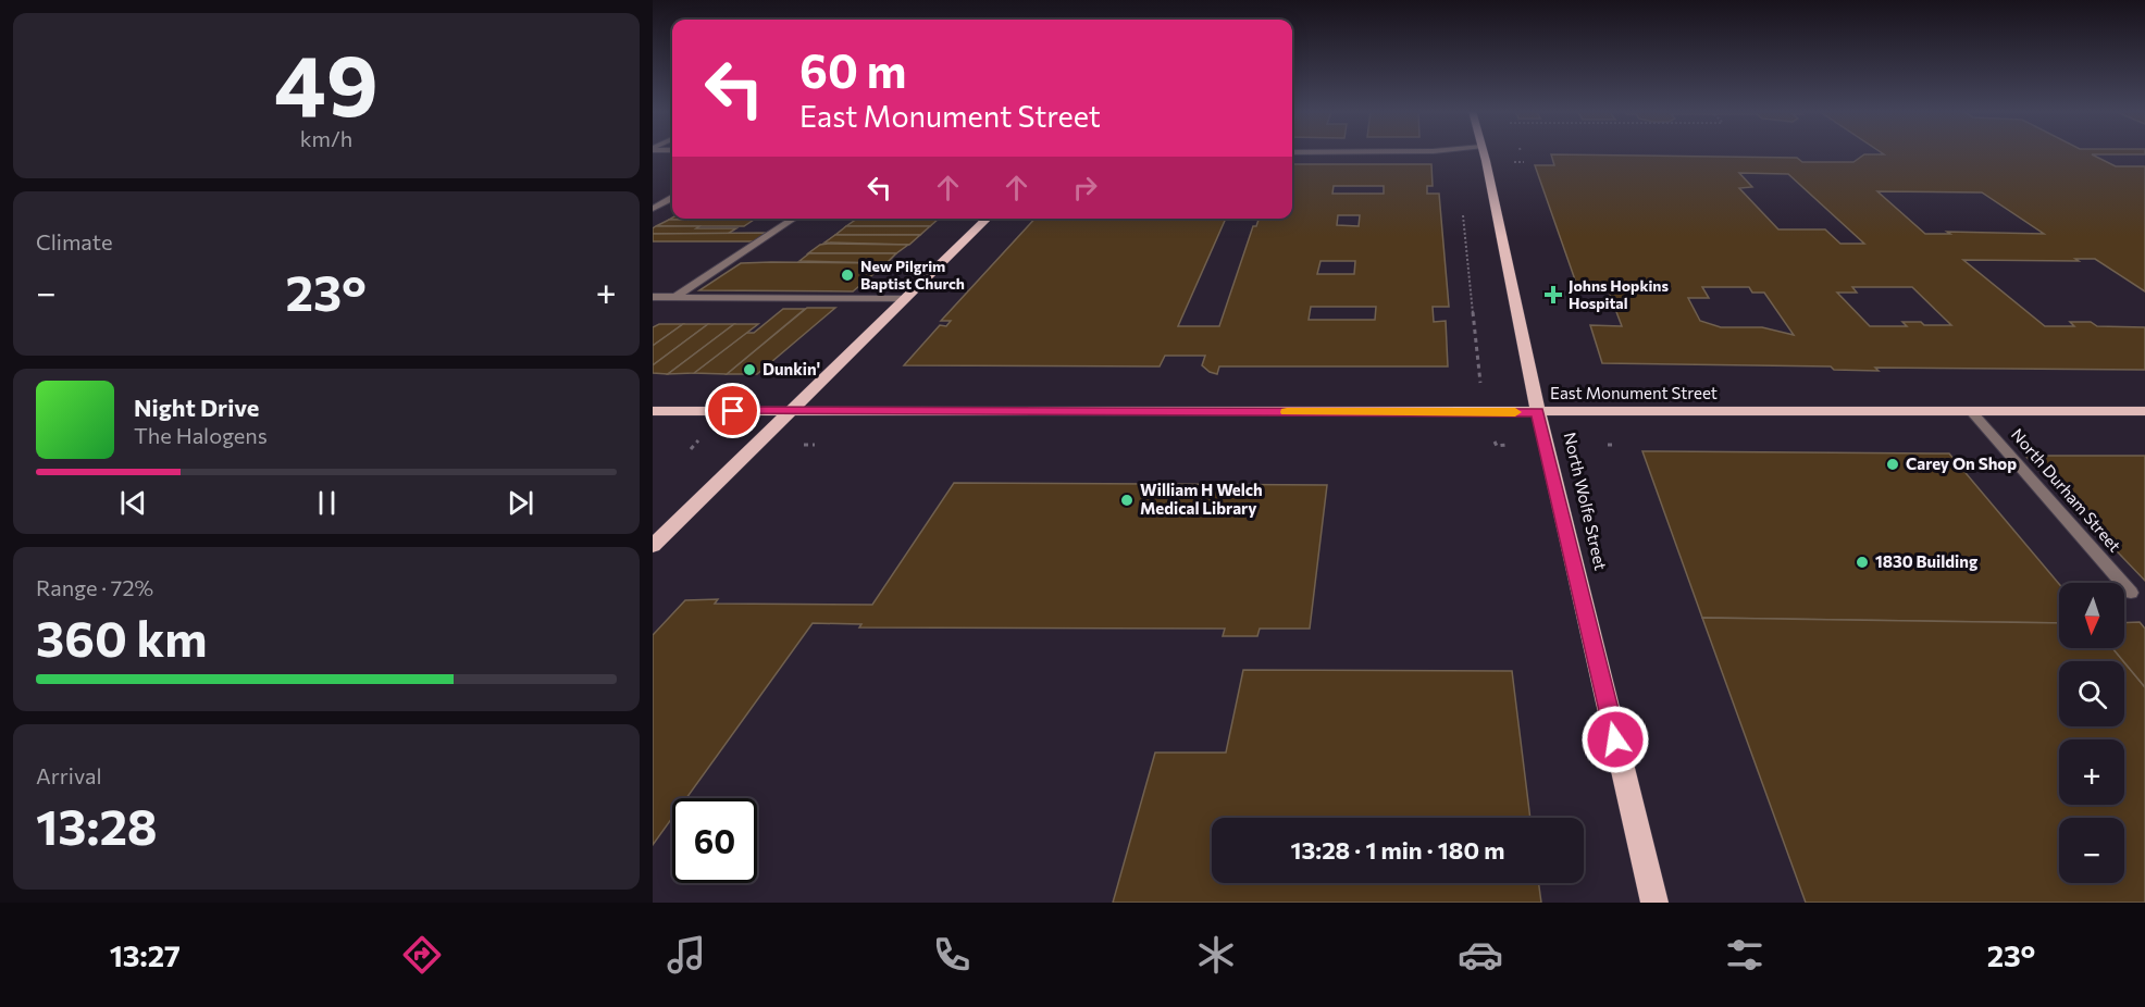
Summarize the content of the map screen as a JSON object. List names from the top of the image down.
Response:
{
  "streets": {
    "main road": ["East Monument Street", "North Wolfe Street"],
    "street": ["North Durham Street"]
  },
  "crossings": [
    ["East Monument Street", "North Durham Street"],
    ["East Monument Street", "North Wolfe Street"]
  ],
  "places": {
    "other": [
      "New Pilgrim Baptist Church",
      "Dunkin'",
      "Carey On Shop",
      "William H Welch Medical Library",
      "1830 Building"
    ],
    "health": ["Johns Hopkins Hospital"]
  },
  "north": "bottom",
  "page": {
    "tile": [
      ["49", "km/h"],
      "Climate",
      ["Range · 72%", "360 km"],
      ["Arrival", "13:28"]
    ],
    "turn": ["60 m", "East Monument Street"],
    "heat": ["−", "23°", "+"],
    "song": ["Night Drive", "The Halogens"],
    "map_buttons": ["+", "−"],
    "limit": "60",
    "trip": "13:28 · 1 min · 180 m",
    "tabs": ["13:27", "23°"]
  }
}
